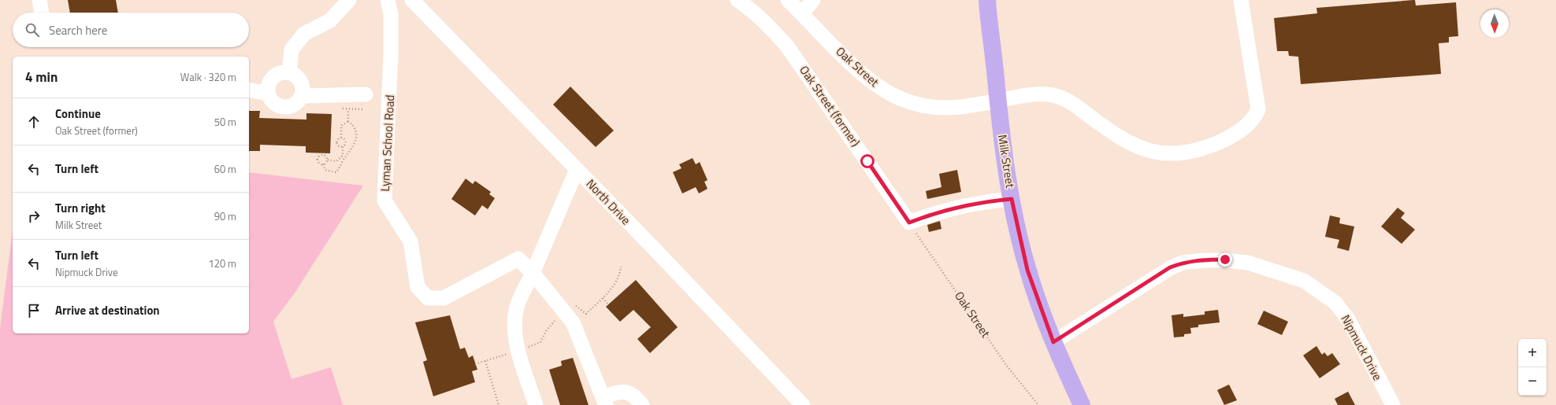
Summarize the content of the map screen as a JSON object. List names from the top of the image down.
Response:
{
  "streets": {
    "main road": ["Milk Street"],
    "street": [
      "Oak Street",
      "Oak Street (former)",
      "Lyman School Road",
      "North Drive",
      "Nipmuck Drive"
    ]
  },
  "crossings": [
    ["Oak Street", "Oak Street (former)"],
    ["Oak Street", "Milk Street"],
    ["Milk Street", "Nipmuck Drive"]
  ],
  "north": "bottom",
  "page": {
    "search": "Search here",
    "heading": ["4 min", "Walk · 320 m"],
    "list": [
      ["Continue", "Oak Street (former)", "50 m"],
      ["Turn left", "60 m"],
      ["Turn right", "Milk Street", "90 m"],
      ["Turn left", "Nipmuck Drive", "120 m"],
      "Arrive at destination"
    ],
    "map_buttons": ["+", "−"]
  }
}
